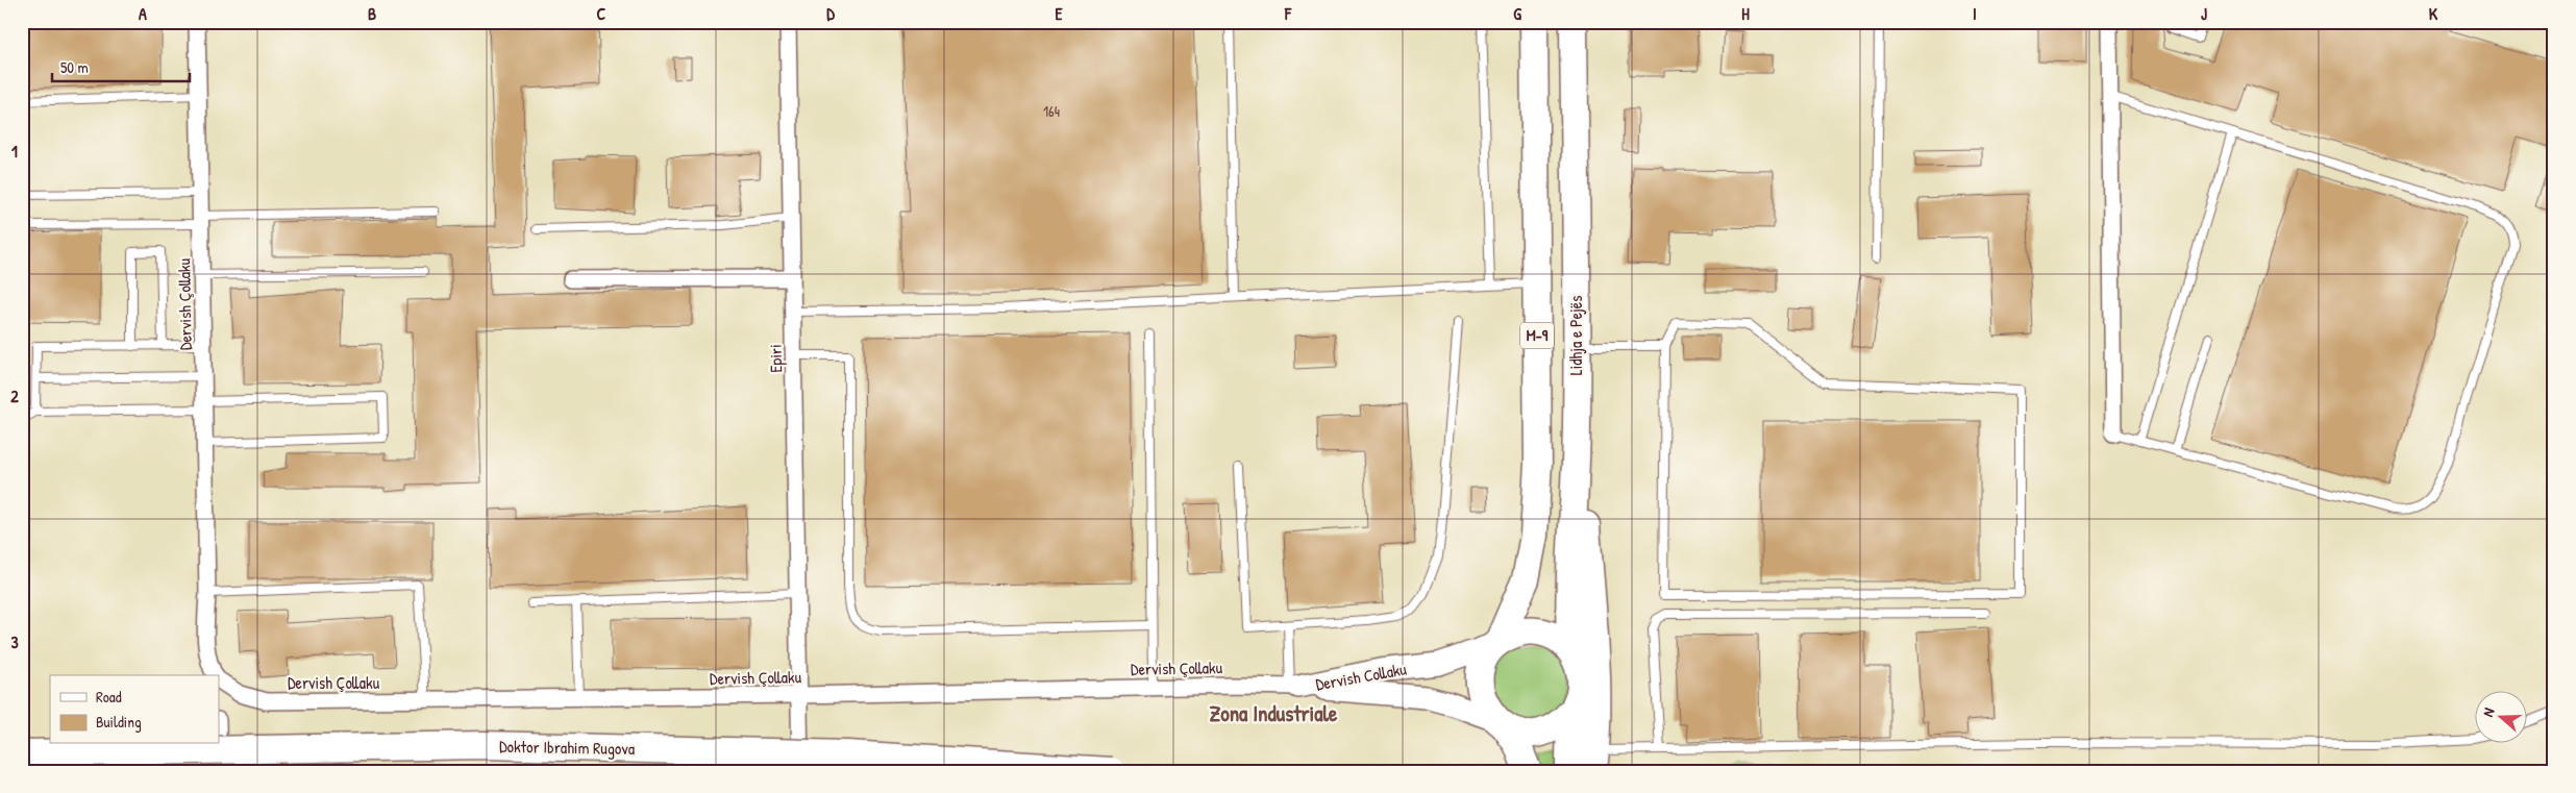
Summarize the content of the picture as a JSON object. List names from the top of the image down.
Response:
{
  "streets": {
    "highway": ["M-9", "Lidhja e Pejës", "Doktor Ibrahim Rugova"],
    "street": ["Dervish Çollaku", "Epiri", "Dervish Collaku"]
  },
  "crossings": [
    ["Dervish Çollaku", "Epiri"],
    ["Dervish Çollaku", "Dervish Collaku"],
    ["M-9", "Lidhja e Pejës"],
    ["M-9", "Dervish Collaku"],
    ["Lidhja e Pejës", "Dervish Collaku"]
  ],
  "districts": ["Zona Industriale"],
  "house_numbers": ["164"],
  "legend": ["Road", "Building"],
  "scale_bar": "50 m",
  "north": "left",
  "grid": {
    "columns": [
      "A",
      "B",
      "C",
      "D",
      "E",
      "F",
      "G",
      "H",
      "I",
      "J",
      "K"
    ],
    "rows": ["1", "2", "3"]
  }
}
